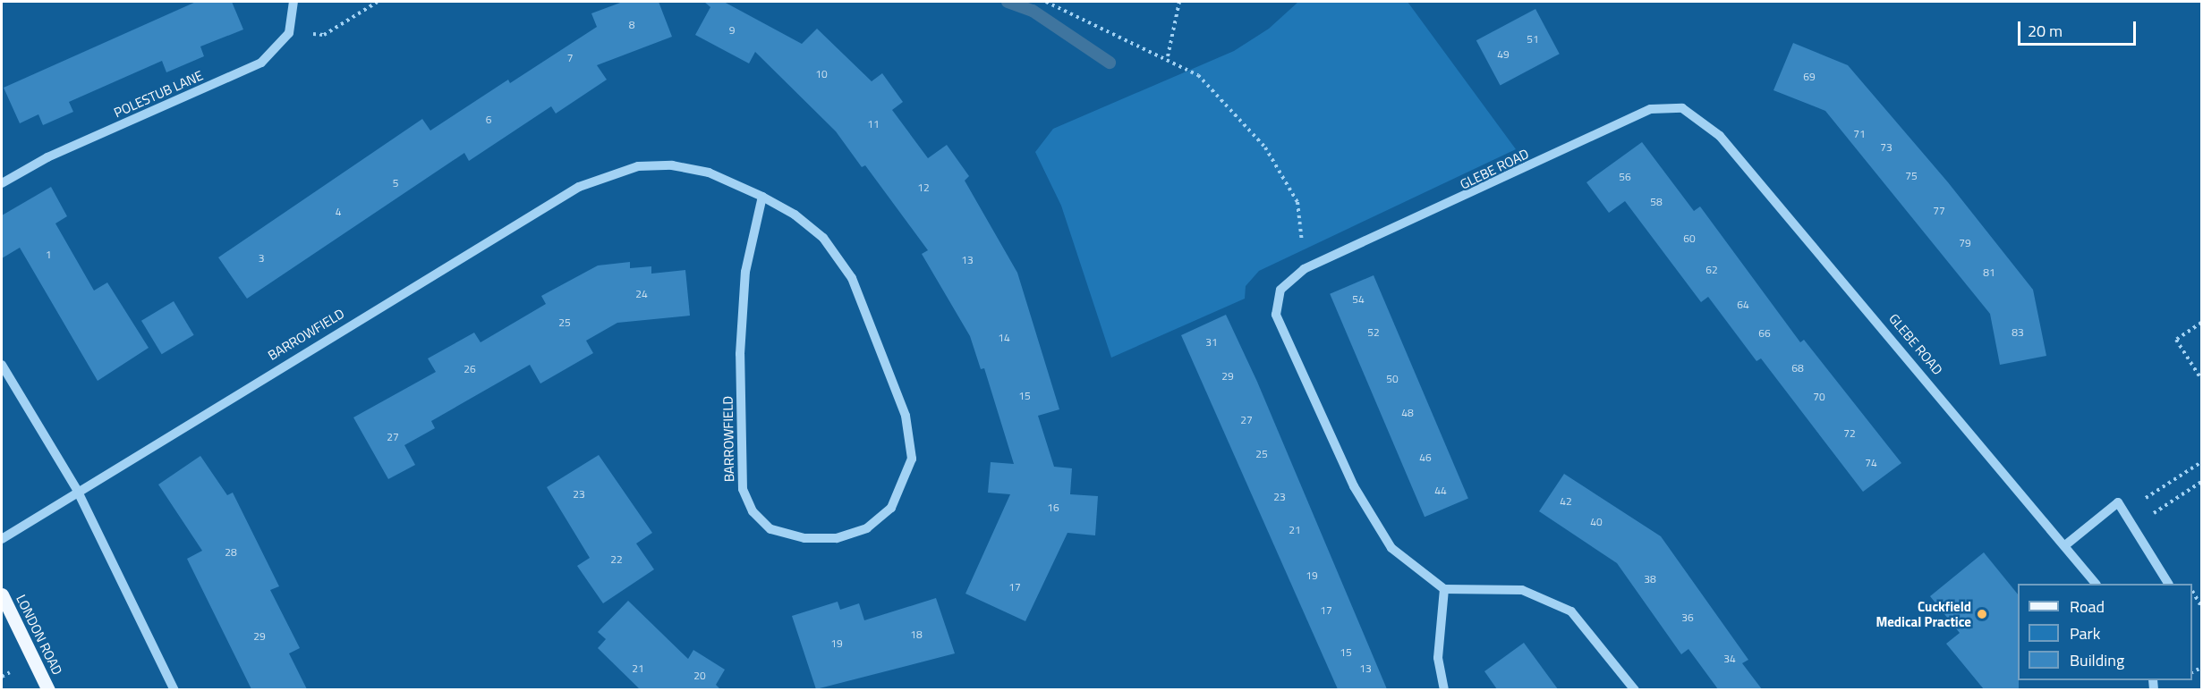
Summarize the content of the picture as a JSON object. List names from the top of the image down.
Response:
{
  "streets": {
    "main road": ["LONDON ROAD"],
    "street": ["POLESTUB LANE", "GLEBE ROAD", "BARROWFIELD"]
  },
  "places": ["Cuckfield Medical Practice"],
  "house_numbers": [
    "8",
    "9",
    "51",
    "49",
    "7",
    "10",
    "69",
    "6",
    "11",
    "71",
    "73",
    "75",
    "56",
    "5",
    "12",
    "58",
    "77",
    "4",
    "60",
    "79",
    "1",
    "3",
    "13",
    "62",
    "81",
    "24",
    "54",
    "64",
    "25",
    "52",
    "83",
    "66",
    "14",
    "31",
    "68",
    "26",
    "29",
    "50",
    "15",
    "70",
    "48",
    "27",
    "72",
    "27",
    "25",
    "46",
    "74",
    "44",
    "23",
    "23",
    "42",
    "16",
    "40",
    "21",
    "28",
    "22",
    "19",
    "38",
    "17",
    "17",
    "36",
    "18",
    "29",
    "19",
    "15",
    "34",
    "21",
    "13",
    "20"
  ],
  "legend": ["Road", "Park", "Building"],
  "scale_bar": "20 m"
}
